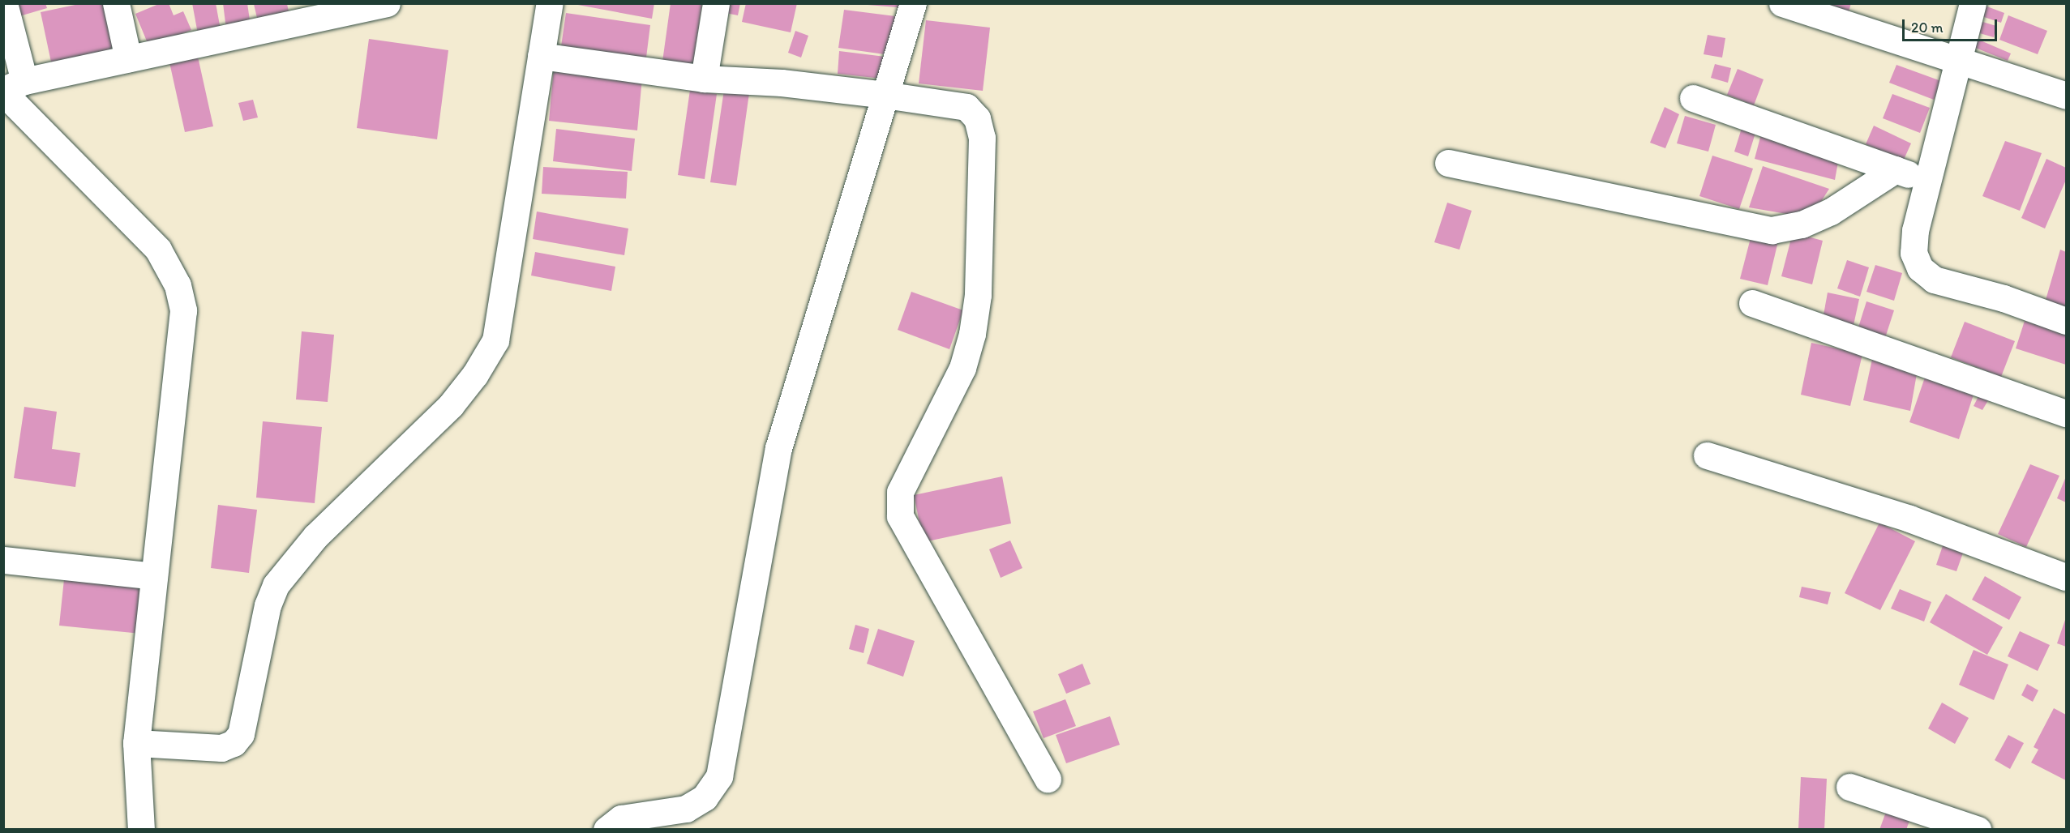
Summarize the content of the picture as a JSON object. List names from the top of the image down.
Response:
{
  "scale_bar": "20 m"
}
